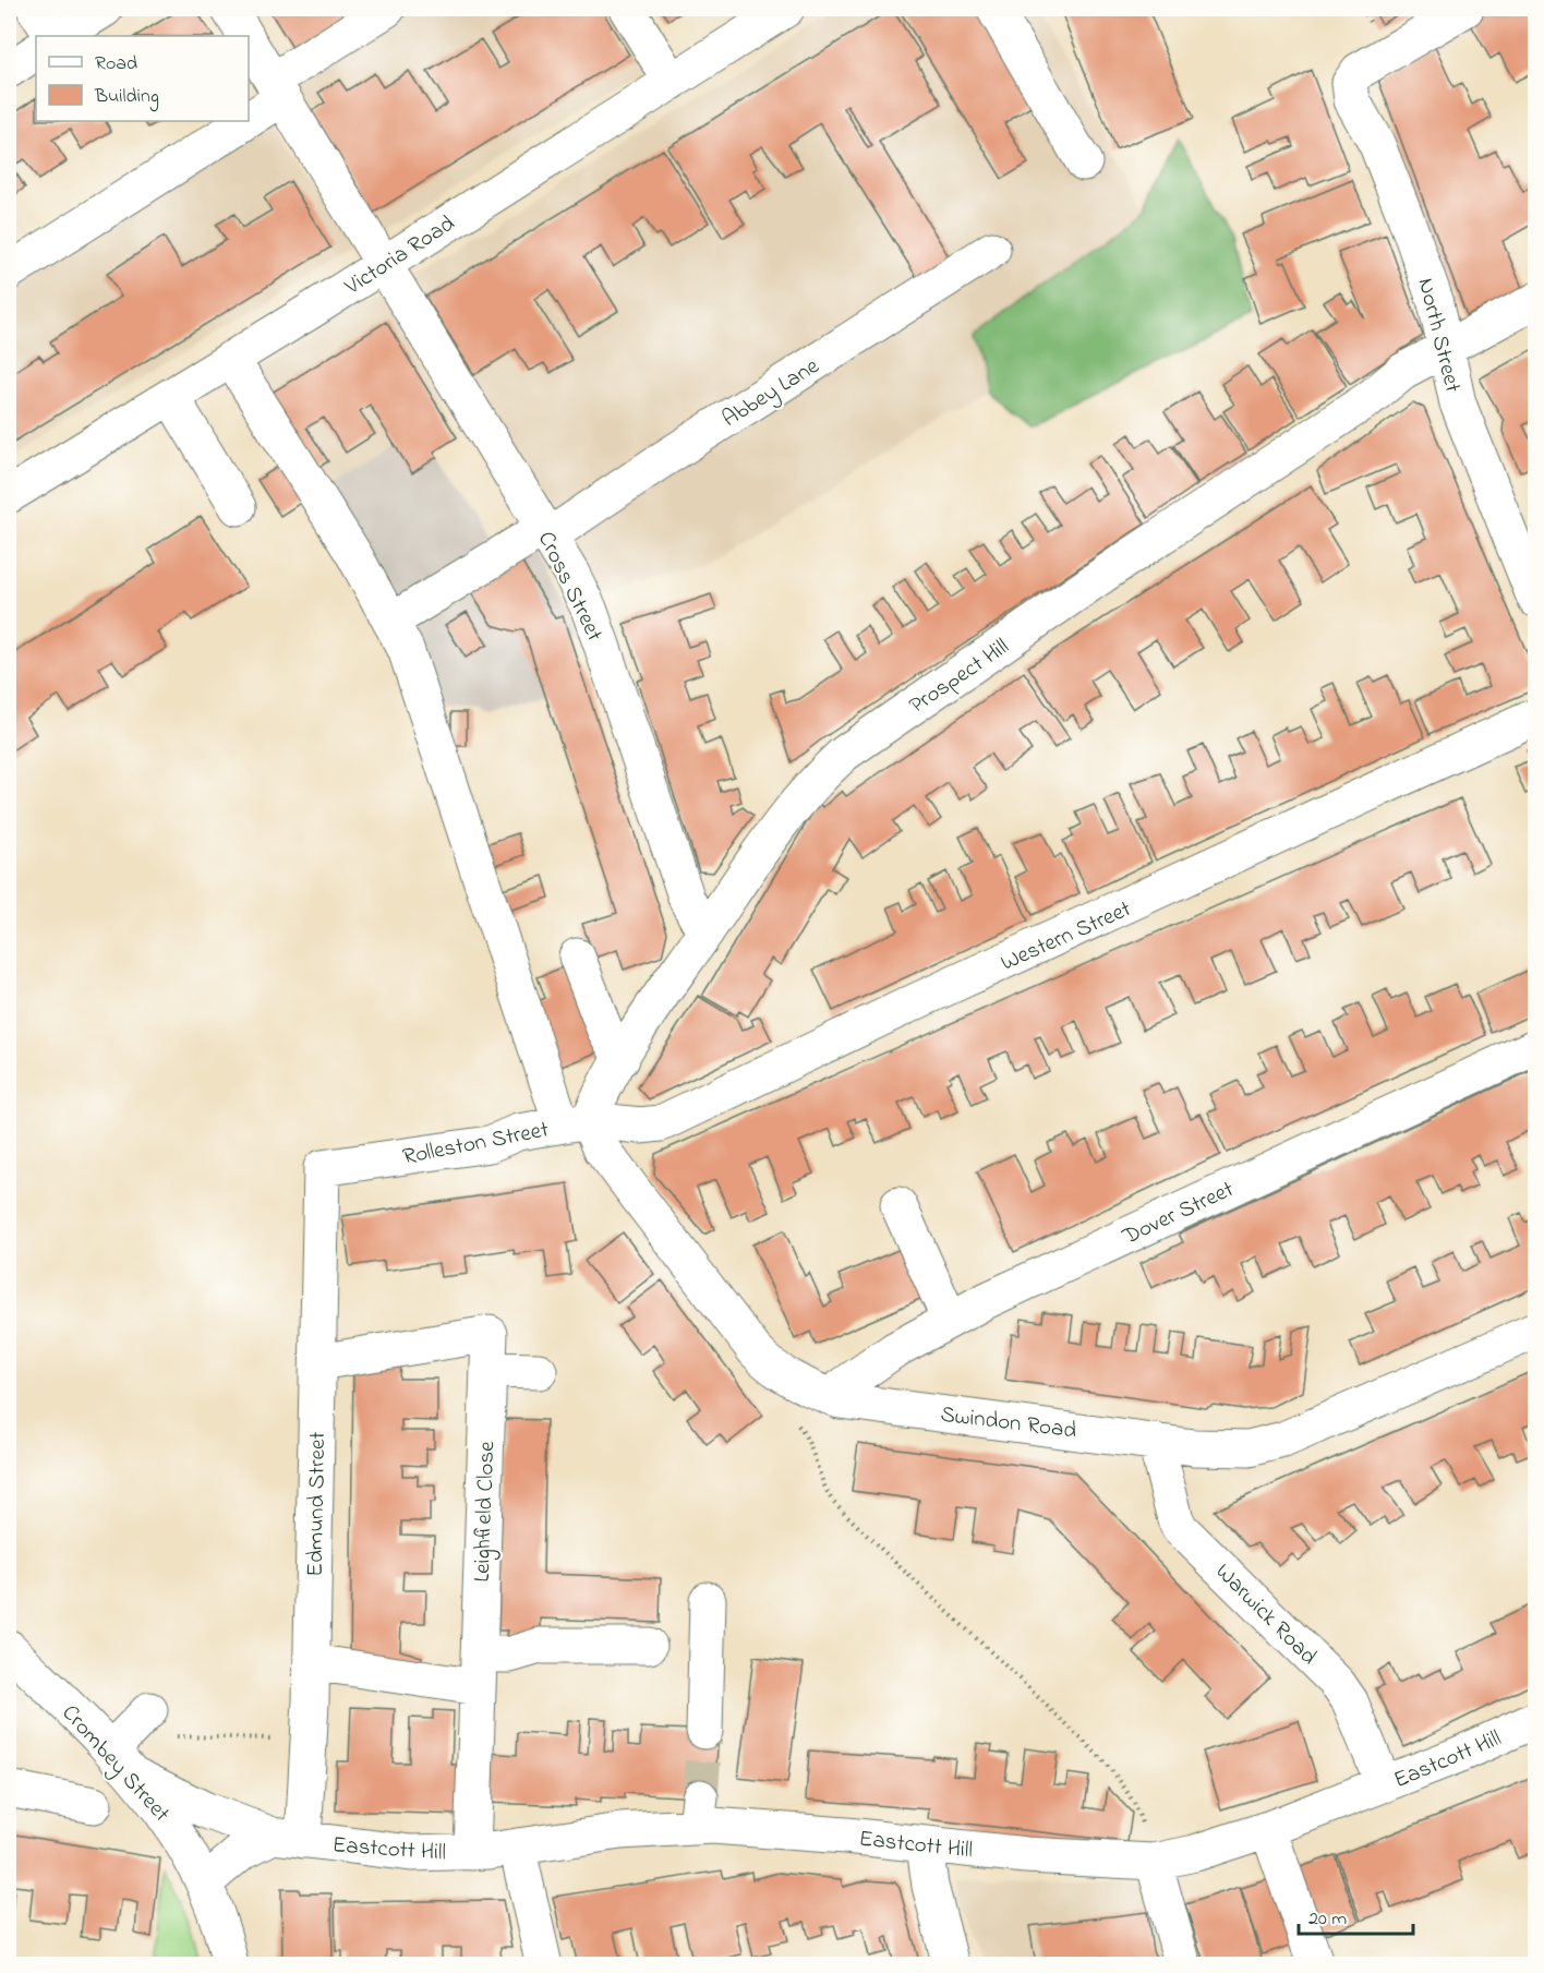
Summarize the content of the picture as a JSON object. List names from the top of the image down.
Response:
{
  "streets": {
    "street": [
      "Victoria Road",
      "North Street",
      "Abbey Lane",
      "Cross Street",
      "Prospect Hill",
      "Western Street",
      "Rolleston Street",
      "Dover Street",
      "Swindon Road",
      "Edmund Street",
      "Leighfield Close",
      "Warwick Road",
      "Eastcott Hill",
      "Crombey Street"
    ]
  },
  "crossings": [
    ["Victoria Road", "Cross Street"],
    ["Victoria Road", "Swindon Road"],
    ["North Street", "Prospect Hill"],
    ["Abbey Lane", "Cross Street"],
    ["Abbey Lane", "Swindon Road"],
    ["Cross Street", "Prospect Hill"],
    ["Prospect Hill", "Western Street"],
    ["Prospect Hill", "Rolleston Street"],
    ["Prospect Hill", "Swindon Road"],
    ["Western Street", "Rolleston Street"],
    ["Western Street", "Swindon Road"],
    ["Rolleston Street", "Swindon Road"],
    ["Rolleston Street", "Edmund Street"],
    ["Dover Street", "Swindon Road"],
    ["Swindon Road", "Warwick Road"],
    ["Edmund Street", "Leighfield Close"],
    ["Edmund Street", "Eastcott Hill"],
    ["Leighfield Close", "Eastcott Hill"],
    ["Warwick Road", "Eastcott Hill"],
    ["Eastcott Hill", "Crombey Street"]
  ],
  "legend": ["Road", "Building"],
  "scale_bar": "20 m"
}
